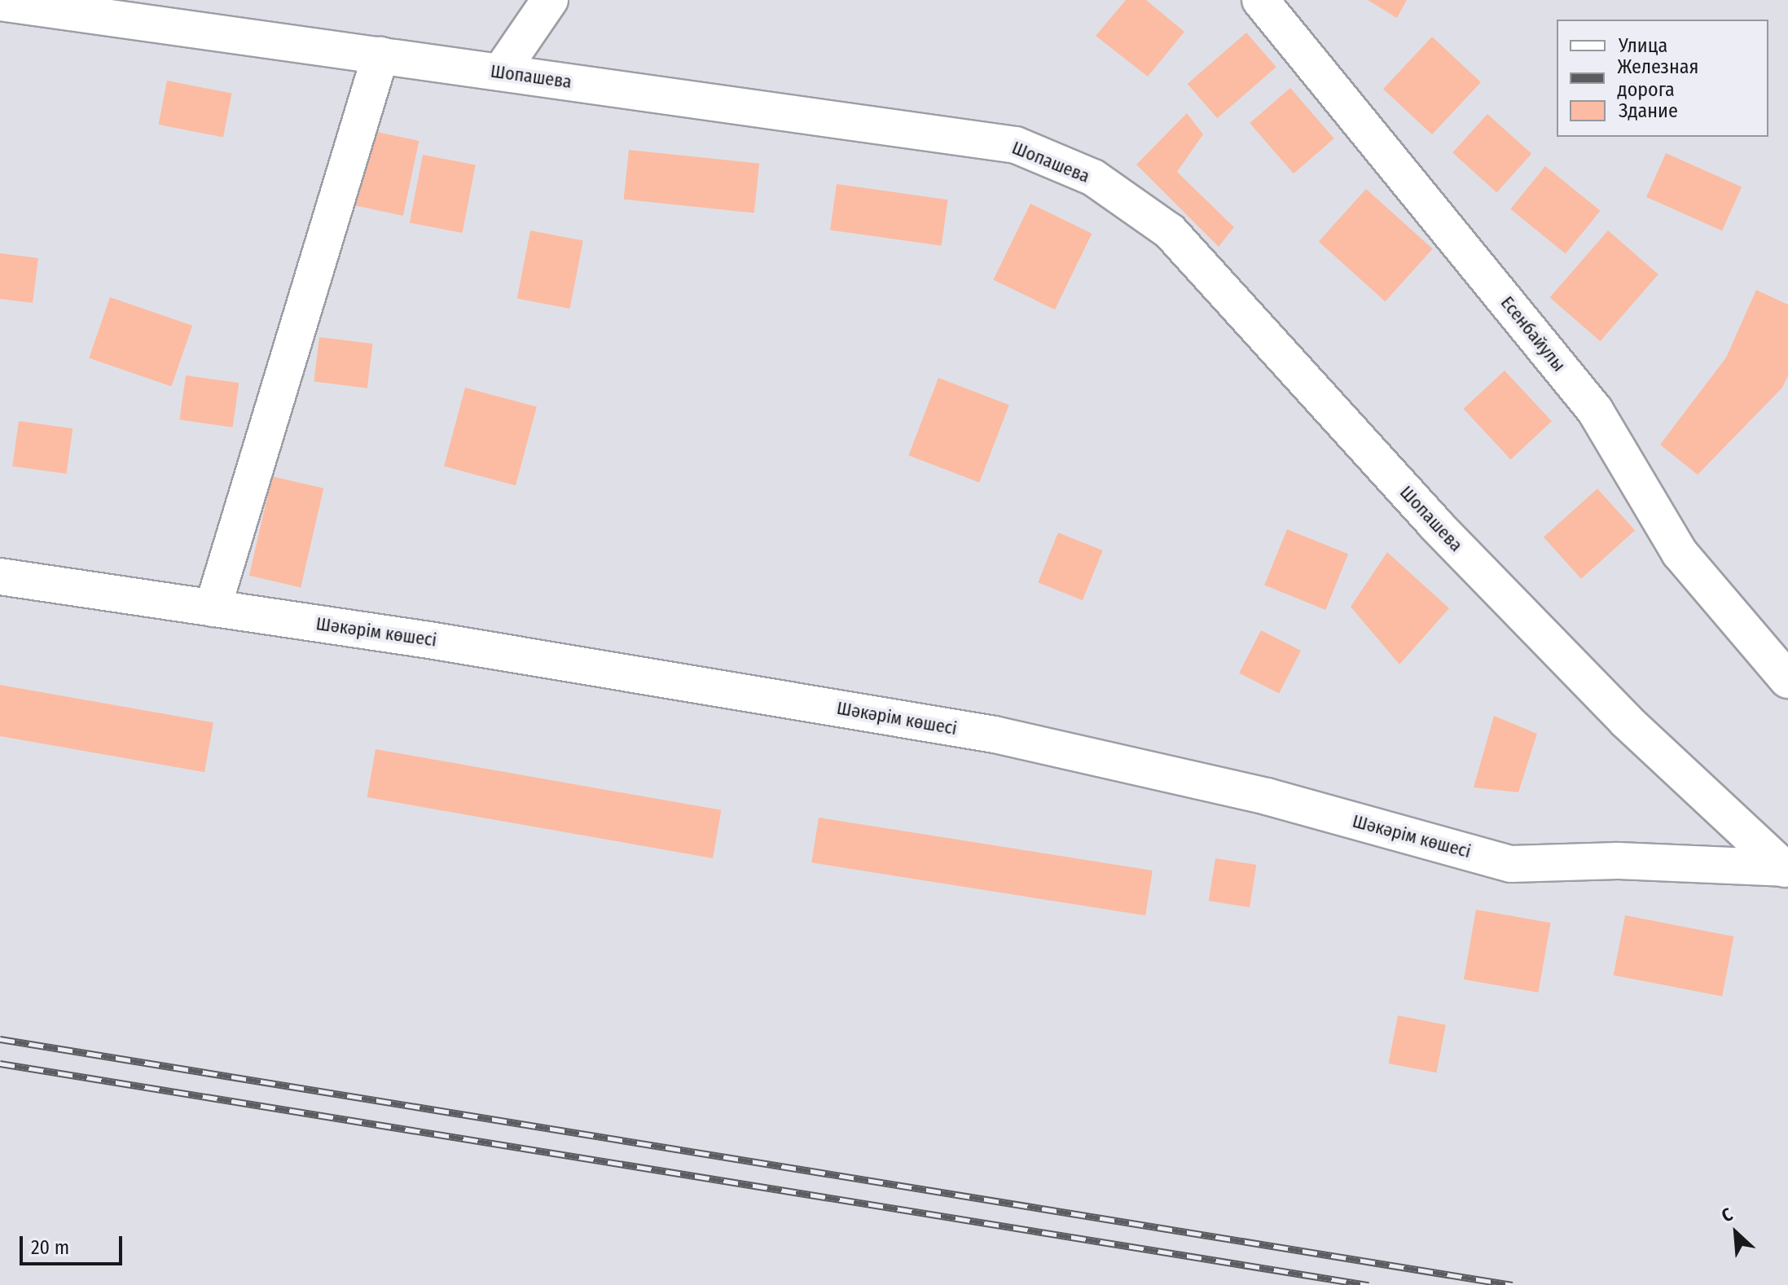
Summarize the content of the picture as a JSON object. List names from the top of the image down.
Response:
{
  "streets": {
    "street": ["Шопашева", "Есенбайулы", "Шәкәрім көшесі"]
  },
  "crossings": [
    ["Шопашева", "Шәкәрім көшесі"]
  ],
  "legend": ["Улица", "Железная дорога", "Здание"],
  "scale_bar": "20 m",
  "north": "top left"
}
